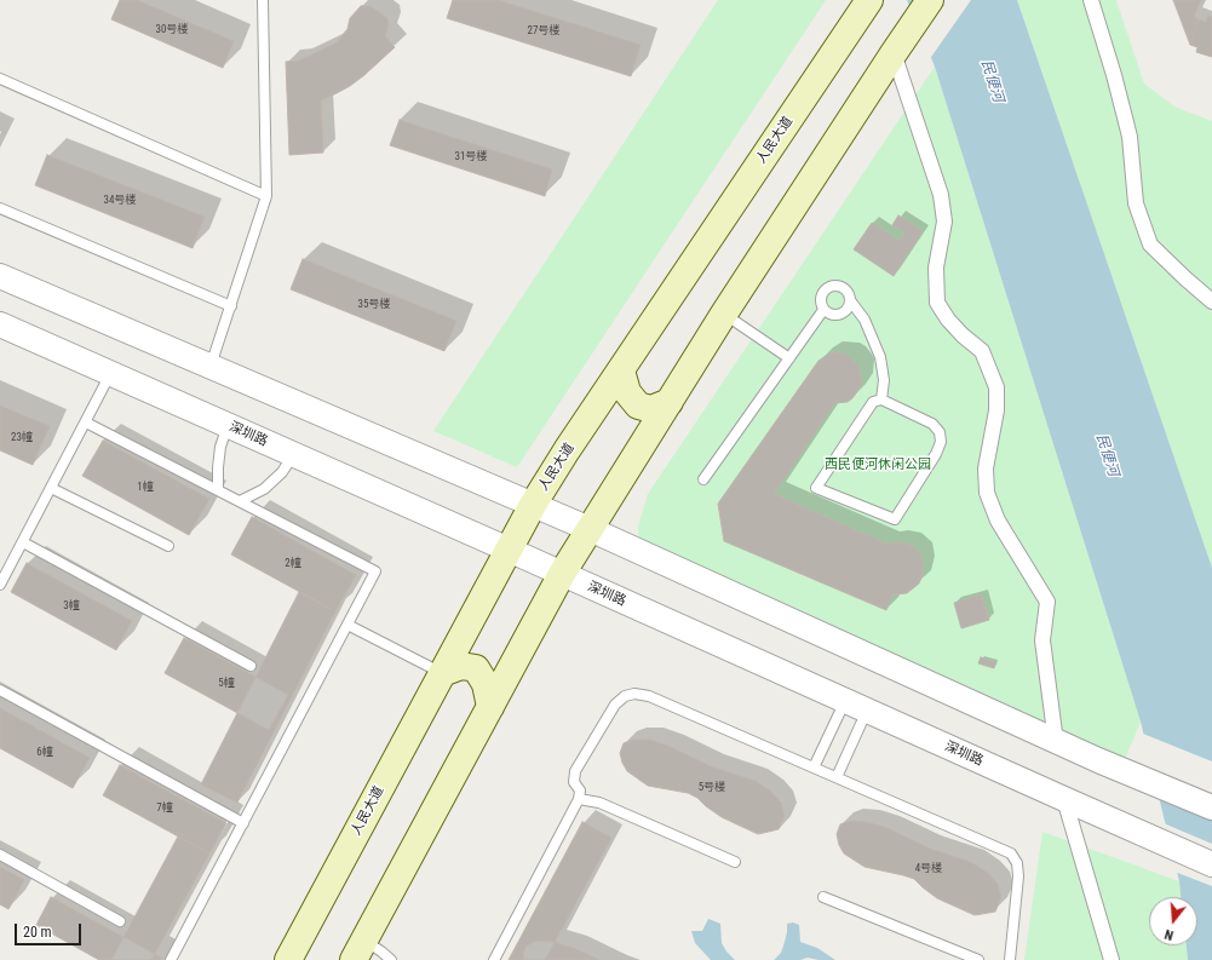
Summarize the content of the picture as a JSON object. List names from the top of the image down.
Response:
{
  "streets": {
    "main road": ["人民大道"],
    "street": ["深圳路"]
  },
  "crossings": [
    ["人民大道", "深圳路"]
  ],
  "water": ["民便河"],
  "parks": ["西民便河休闲公园"],
  "house_numbers": [
    "30号楼",
    "27号楼",
    "31号楼",
    "34号楼",
    "35号楼",
    "23幢",
    "1幢",
    "2幢",
    "3幢",
    "5幢",
    "6幢",
    "5号楼",
    "7幢",
    "4号楼"
  ],
  "scale_bar": "20 m",
  "north": "bottom"
}
